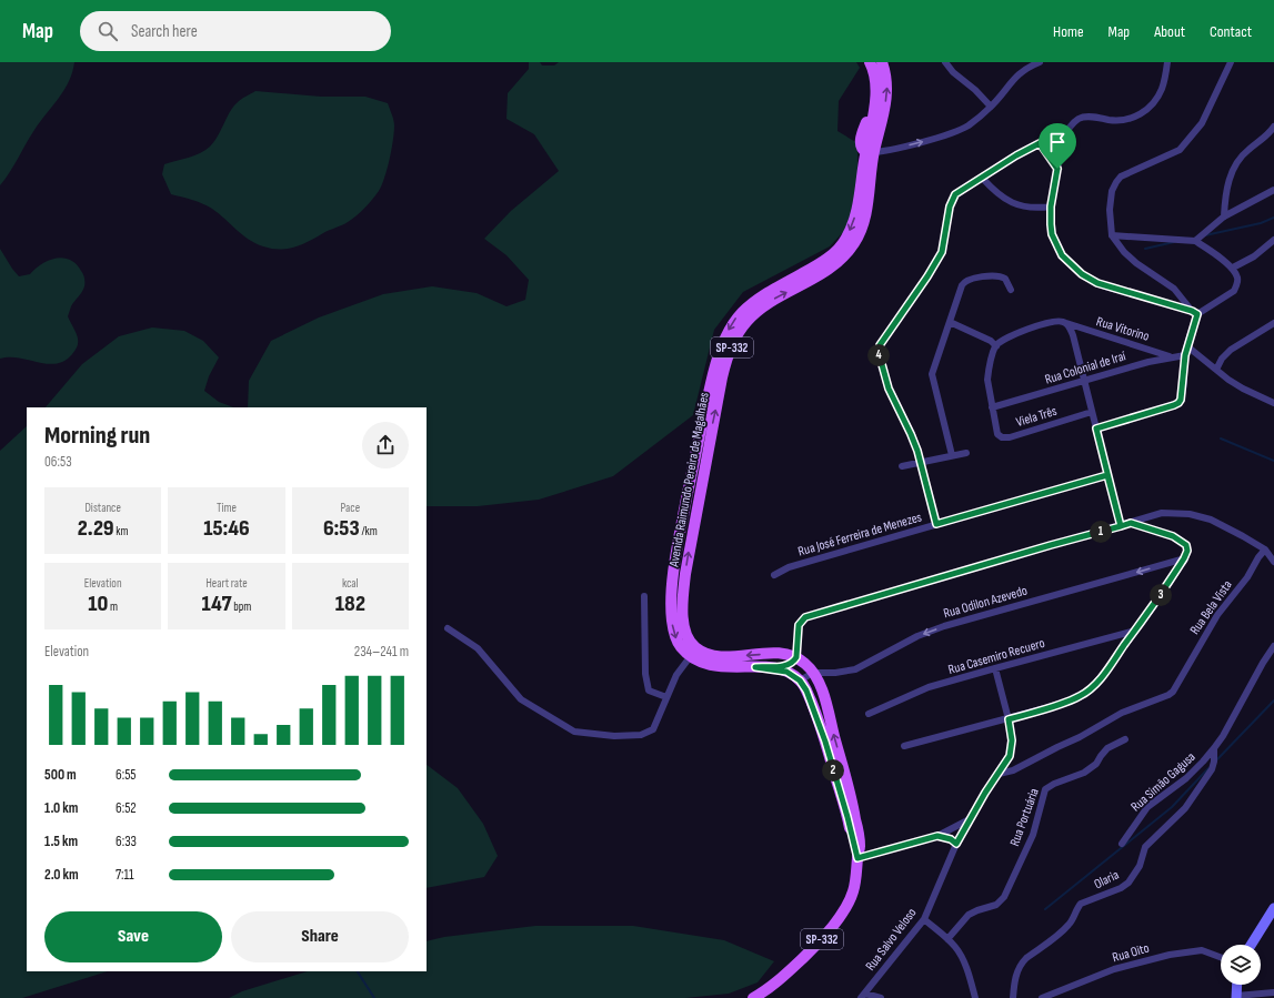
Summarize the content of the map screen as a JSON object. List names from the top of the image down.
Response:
{
  "streets": {
    "main road": ["SP-332", "Avenida Raimundo Pereira de Magalhães"],
    "street": [
      "Rua Vitorino",
      "Rua Colonial de Iraí",
      "Viela Três",
      "Rua José Ferreira de Menezes",
      "Rua Odilon Azevedo",
      "Rua Bela Vista",
      "Rua Casemiro Recuero",
      "Rua Simão Gagusa",
      "Rua Portuária",
      "Olaria",
      "Rua Salvo Veloso",
      "Rua Oito"
    ]
  },
  "crossings": [
    ["Rua Vitorino", "Rua Colonial de Iraí"],
    ["SP-332", "Avenida Raimundo Pereira de Magalhães"],
    ["SP-332", "Rua Odilon Azevedo"],
    ["Rua Colonial de Iraí", "Viela Três"],
    ["Rua Bela Vista", "Rua Salvo Veloso"],
    ["Rua Casemiro Recuero", "Rua Salvo Veloso"],
    ["Rua Simão Gagusa", "Olaria"]
  ],
  "page": {
    "header": "Map",
    "search": "Search here",
    "nav": [
      "Home",
      "Map",
      "About",
      "Contact"
    ],
    "pins": [
      "4",
      "1",
      "3",
      "2"
    ],
    "heading": ["Morning run", "06:53"],
    "stats": [
      ["Distance", "2.29 km"],
      ["Time", "15:46"],
      ["Pace", "6:53 /km"],
      ["Elevation", "10 m"],
      ["Heart rate", "147 bpm"],
      ["kcal", "182"]
    ],
    "chart": ["Elevation", "234–241 m"],
    "list": [
      {
        "name": "500 m",
        "note": "6:55"
      },
      {
        "name": "1.0 km",
        "note": "6:52"
      },
      {
        "name": "1.5 km",
        "note": "6:33"
      },
      {
        "name": "2.0 km",
        "note": "7:11"
      }
    ],
    "buttons": ["Save", "Share"]
  }
}
